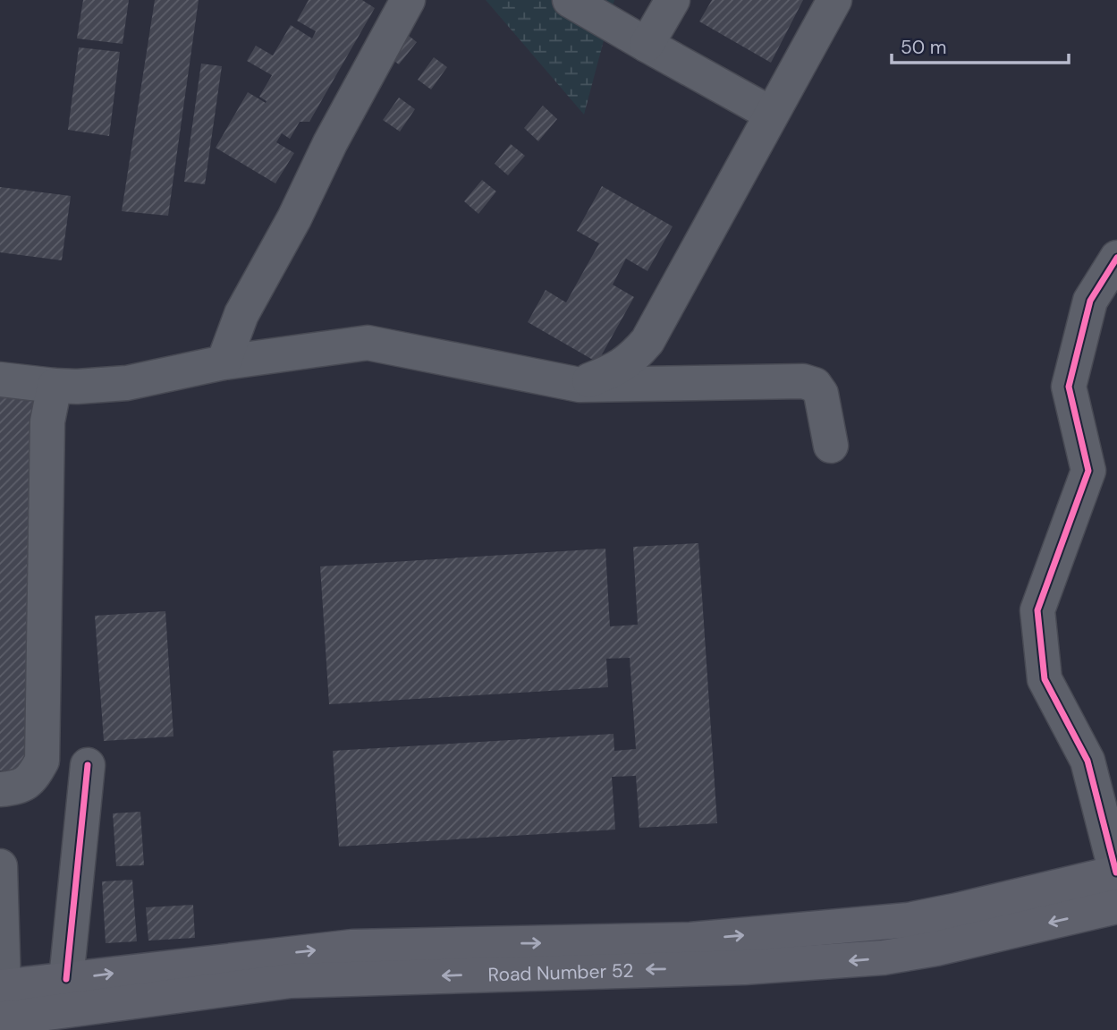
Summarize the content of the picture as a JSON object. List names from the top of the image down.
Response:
{
  "streets": {
    "main road": ["Road Number 52"]
  },
  "scale_bar": "50 m"
}
